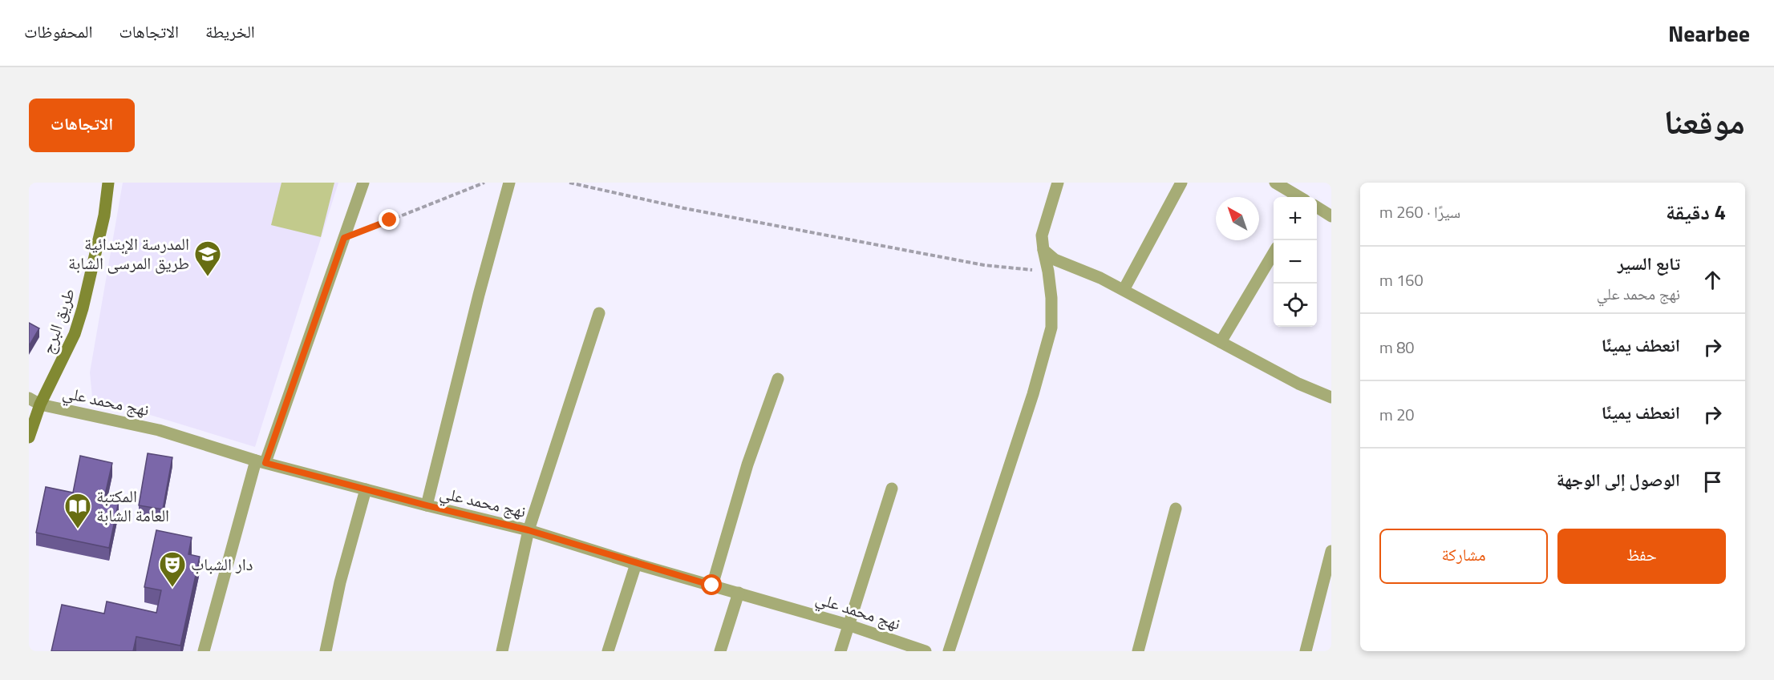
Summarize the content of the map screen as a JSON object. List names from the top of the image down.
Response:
{
  "streets": {
    "street": ["طريق البرج", "نهج محمد علي"]
  },
  "crossings": [
    ["طريق البرج", "نهج محمد علي"]
  ],
  "places": {
    "school or university": ["المدرسة الإبتدائية طريق المرسى الشابة"],
    "library": ["المكتبة العامة الشابة"],
    "theatre": ["دار الشباب"]
  },
  "north": "top left",
  "page": {
    "header": "Nearbee",
    "nav": ["الخريطة", "الاتجاهات", "المحفوظات"],
    "title": "موقعنا",
    "buttons": [
      "الاتجاهات",
      ["حفظ", "مشاركة"]
    ],
    "heading": ["4 دقيقة", "سيرًا · 260 m"],
    "map_buttons": ["+", "−"],
    "list": [
      ["تابع السير", "نهج محمد علي", "160 m"],
      ["انعطف يمينًا", "80 m"],
      ["انعطف يمينًا", "20 m"],
      "الوصول إلى الوجهة"
    ]
  }
}
